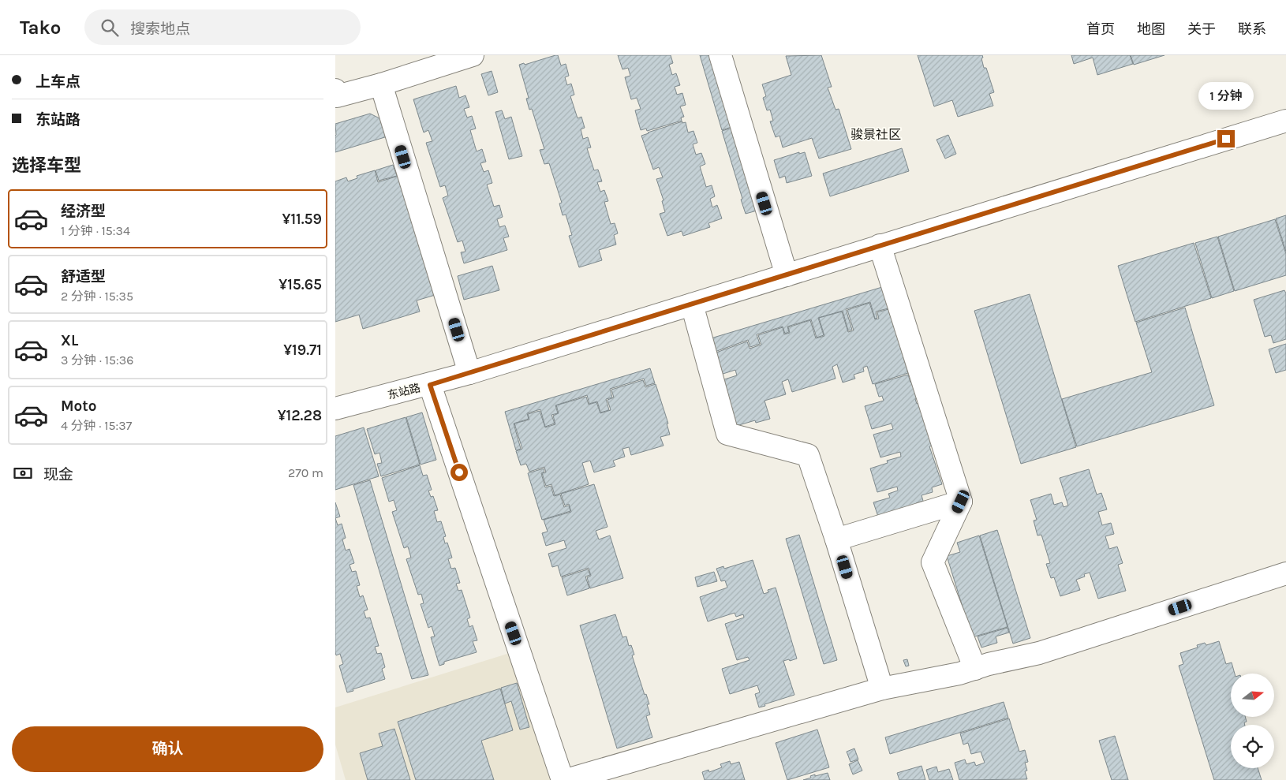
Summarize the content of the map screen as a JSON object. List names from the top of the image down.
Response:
{
  "streets": {
    "street": ["东站路"]
  },
  "districts": ["骏景社区"],
  "north": "right",
  "page": {
    "header": "Tako",
    "search": "搜索地点",
    "nav": [
      "首页",
      "地图",
      "关于",
      "联系"
    ],
    "banner": ["上车点", "东站路"],
    "bubble": "1 分钟",
    "heading": "选择车型",
    "list": [
      {
        "name": "经济型",
        "note": "1 分钟 · 15:34",
        "value": "¥11.59"
      },
      {
        "name": "舒适型",
        "note": "2 分钟 · 15:35",
        "value": "¥15.65"
      },
      {
        "name": "XL",
        "note": "3 分钟 · 15:36",
        "value": "¥19.71"
      },
      {
        "name": "Moto",
        "note": "4 分钟 · 15:37",
        "value": "¥12.28"
      }
    ],
    "pay": ["现金", "270 m"],
    "buttons": "确认"
  }
}
